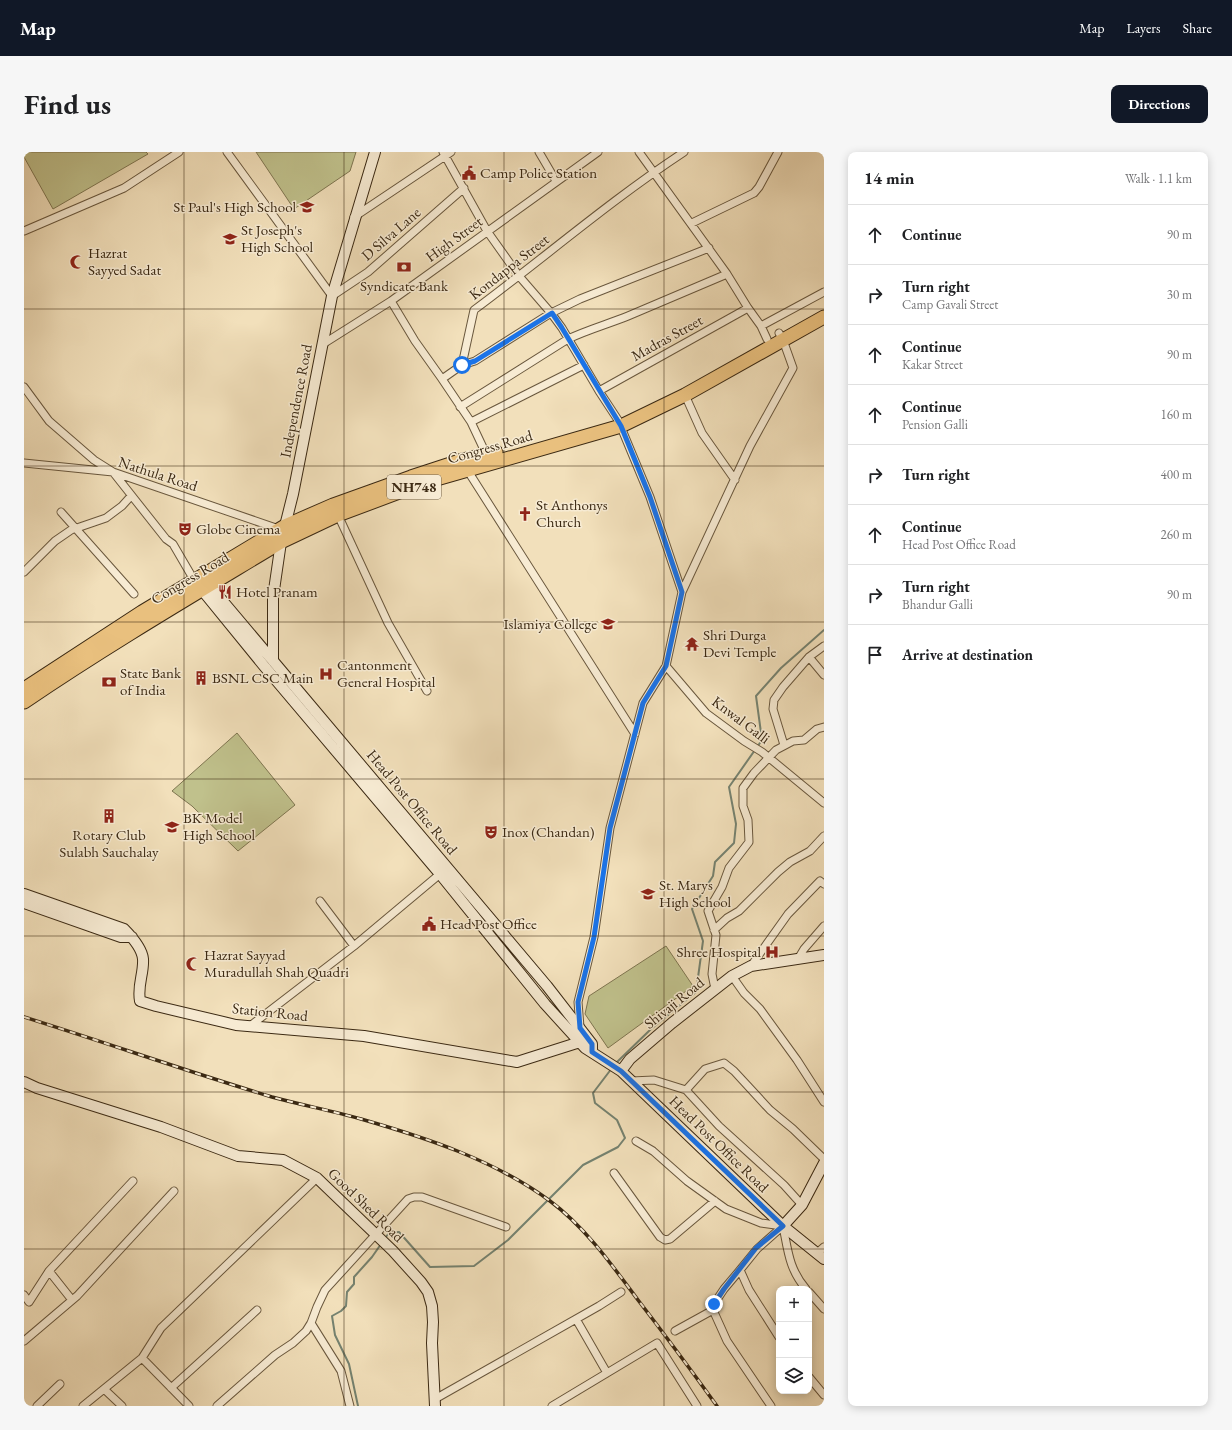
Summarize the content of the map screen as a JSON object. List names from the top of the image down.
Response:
{
  "streets": {
    "highway": ["Congress Road", "NH748"],
    "main road": [
      "Independence Road",
      "Head Post Office Road",
      "Shivaji Road",
      "Station Road",
      "Good Shed Road"
    ],
    "street": [
      "D Silva Lane",
      "High Street",
      "Kondappa Street",
      "Madras Street",
      "Nathula Road",
      "Knwal Galli"
    ]
  },
  "crossings": [
    ["D Silva Lane", "Independence Road"],
    ["High Street", "Independence Road"],
    ["Independence Road", "Congress Road"],
    ["Independence Road", "Nathula Road"],
    ["Independence Road", "Head Post Office Road"],
    ["Congress Road", "Nathula Road"],
    ["Congress Road", "Head Post Office Road"],
    ["Head Post Office Road", "Shivaji Road"],
    ["Head Post Office Road", "Station Road"]
  ],
  "places": {
    "public building": ["Camp Police Station", "Head Post Office"],
    "school or university": [
      "St Paul's High School",
      "St Joseph's High School",
      "Islamiya College",
      "BK Model High School",
      "St. Marys High School"
    ],
    "mosque": ["Hazrat Sayyed Sadat", "Hazrat Sayyad Muradullah Shah Quadri"],
    "bank": ["Syndicate Bank", "State Bank of India"],
    "church": ["St Anthonys Church"],
    "theatre": ["Globe Cinema", "Inox (Chandan)"],
    "restaurant": ["Hotel Pranam"],
    "temple": ["Shri Durga Devi Temple"],
    "hospital": ["Cantonment General Hospital", "Shree Hospital"],
    "building": ["BSNL CSC Main", "Rotary Club Sulabh Sauchalay"]
  },
  "page": {
    "header": "Map",
    "nav": ["Map", "Layers", "Share"],
    "buttons": "Directions",
    "title": "Find us",
    "heading": ["14 min", "Walk · 1.1 km"],
    "list": [
      ["Continue", "90 m"],
      ["Turn right", "Camp Gavali Street", "30 m"],
      ["Continue", "Kakar Street", "90 m"],
      ["Continue", "Pension Galli", "160 m"],
      ["Turn right", "400 m"],
      ["Continue", "Head Post Office Road", "260 m"],
      ["Turn right", "Bhandur Galli", "90 m"],
      "Arrive at destination"
    ],
    "map_buttons": ["+", "−"]
  }
}
